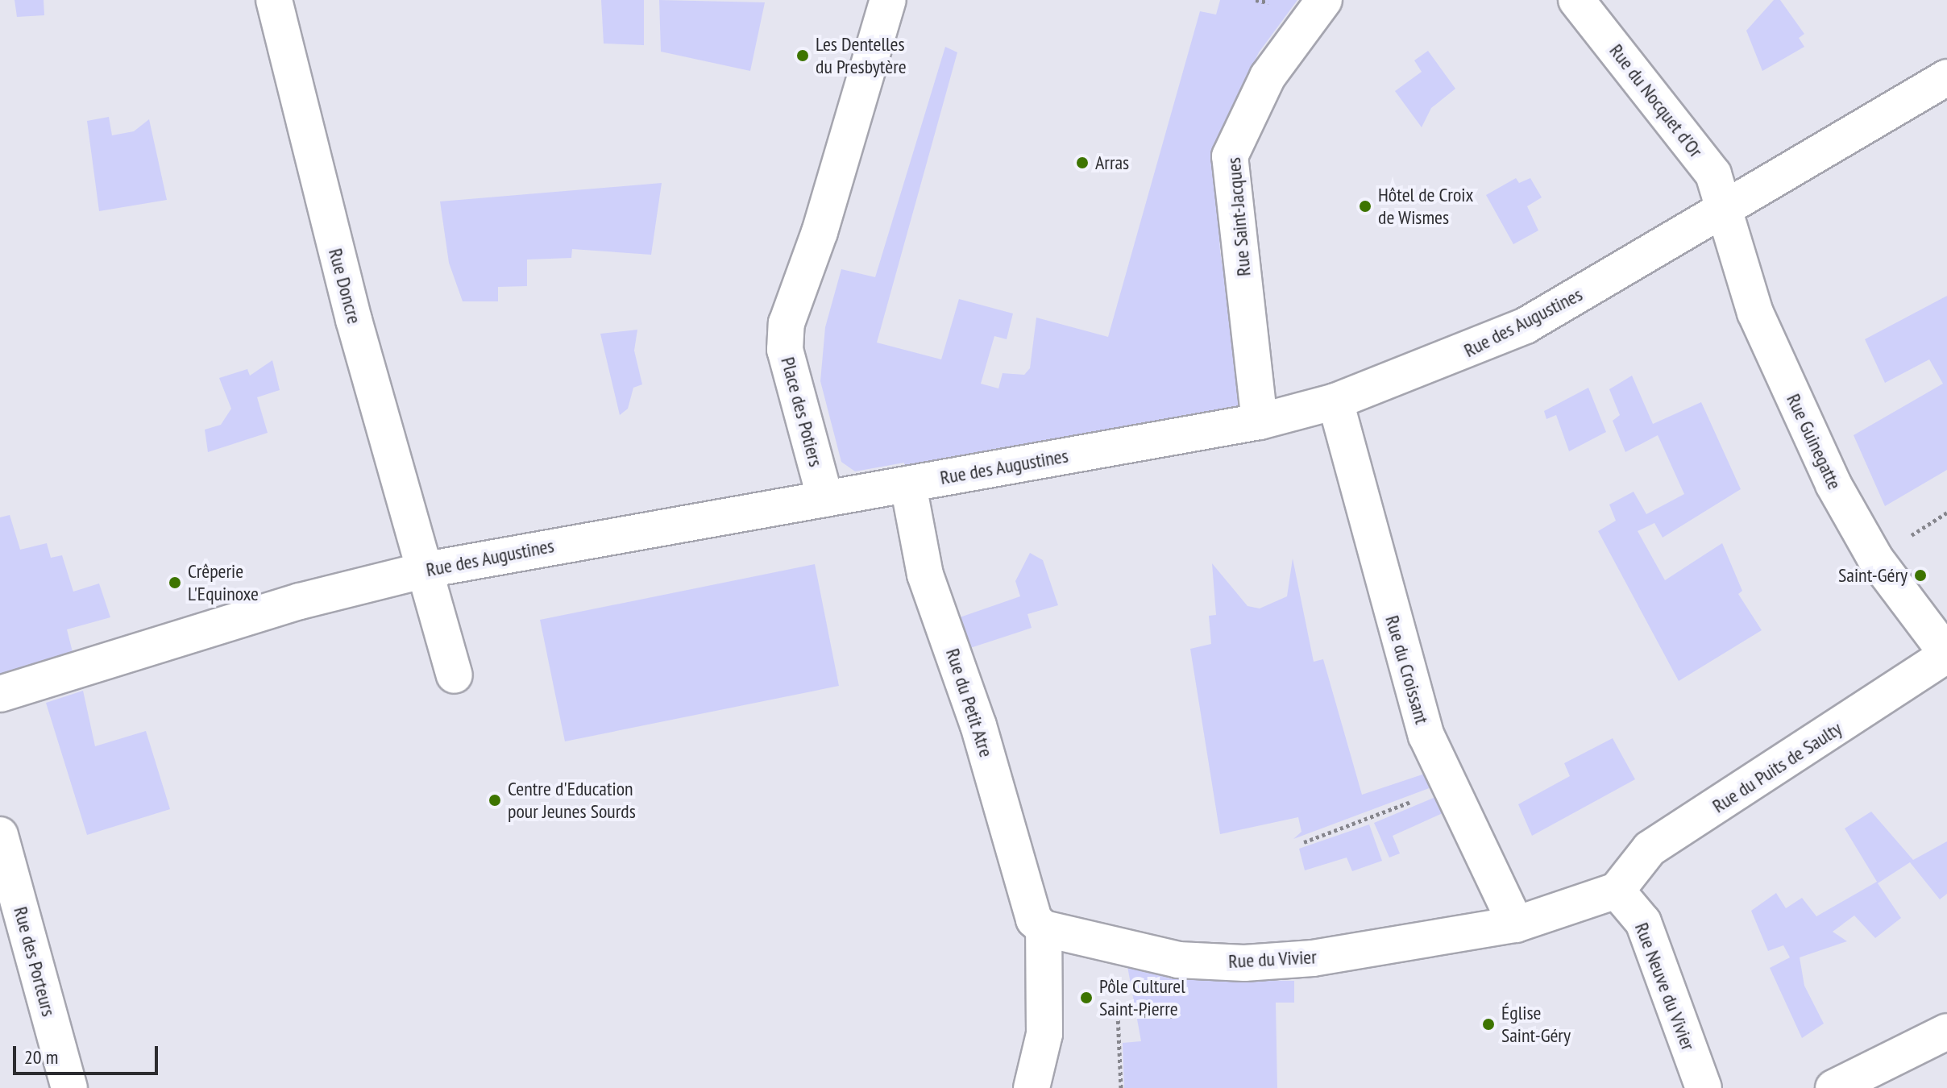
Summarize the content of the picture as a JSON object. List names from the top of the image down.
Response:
{
  "streets": {
    "street": [
      "Rue du Nocquet d'Or",
      "Rue Saint-Jacques",
      "Rue Doncre",
      "Rue des Augustines",
      "Place des Potiers",
      "Rue Guinegatte",
      "Rue du Croissant",
      "Rue du Petit Atre",
      "Rue du Puits de Saulty",
      "Rue du Vivier",
      "Rue des Porteurs",
      "Rue Neuve du Vivier"
    ]
  },
  "crossings": [
    ["Rue du Nocquet d'Or", "Rue des Augustines"],
    ["Rue du Nocquet d'Or", "Rue Guinegatte"],
    ["Rue Saint-Jacques", "Rue des Augustines"],
    ["Rue Doncre", "Rue des Augustines"],
    ["Rue des Augustines", "Place des Potiers"],
    ["Rue des Augustines", "Rue Guinegatte"],
    ["Rue des Augustines", "Rue du Croissant"],
    ["Rue des Augustines", "Rue du Petit Atre"],
    ["Rue Guinegatte", "Rue du Puits de Saulty"],
    ["Rue du Croissant", "Rue du Vivier"],
    ["Rue du Petit Atre", "Rue du Vivier"],
    ["Rue du Puits de Saulty", "Rue du Vivier"],
    ["Rue du Puits de Saulty", "Rue Neuve du Vivier"],
    ["Rue du Vivier", "Rue Neuve du Vivier"]
  ],
  "places": [
    "Les Dentelles du Presbytère",
    "Arras",
    "Hôtel de Croix de Wismes",
    "Saint-Géry",
    "Crêperie L'Equinoxe",
    "Centre d'Education pour Jeunes Sourds",
    "Pôle Culturel Saint-Pierre",
    "Église Saint-Géry"
  ],
  "scale_bar": "20 m"
}
